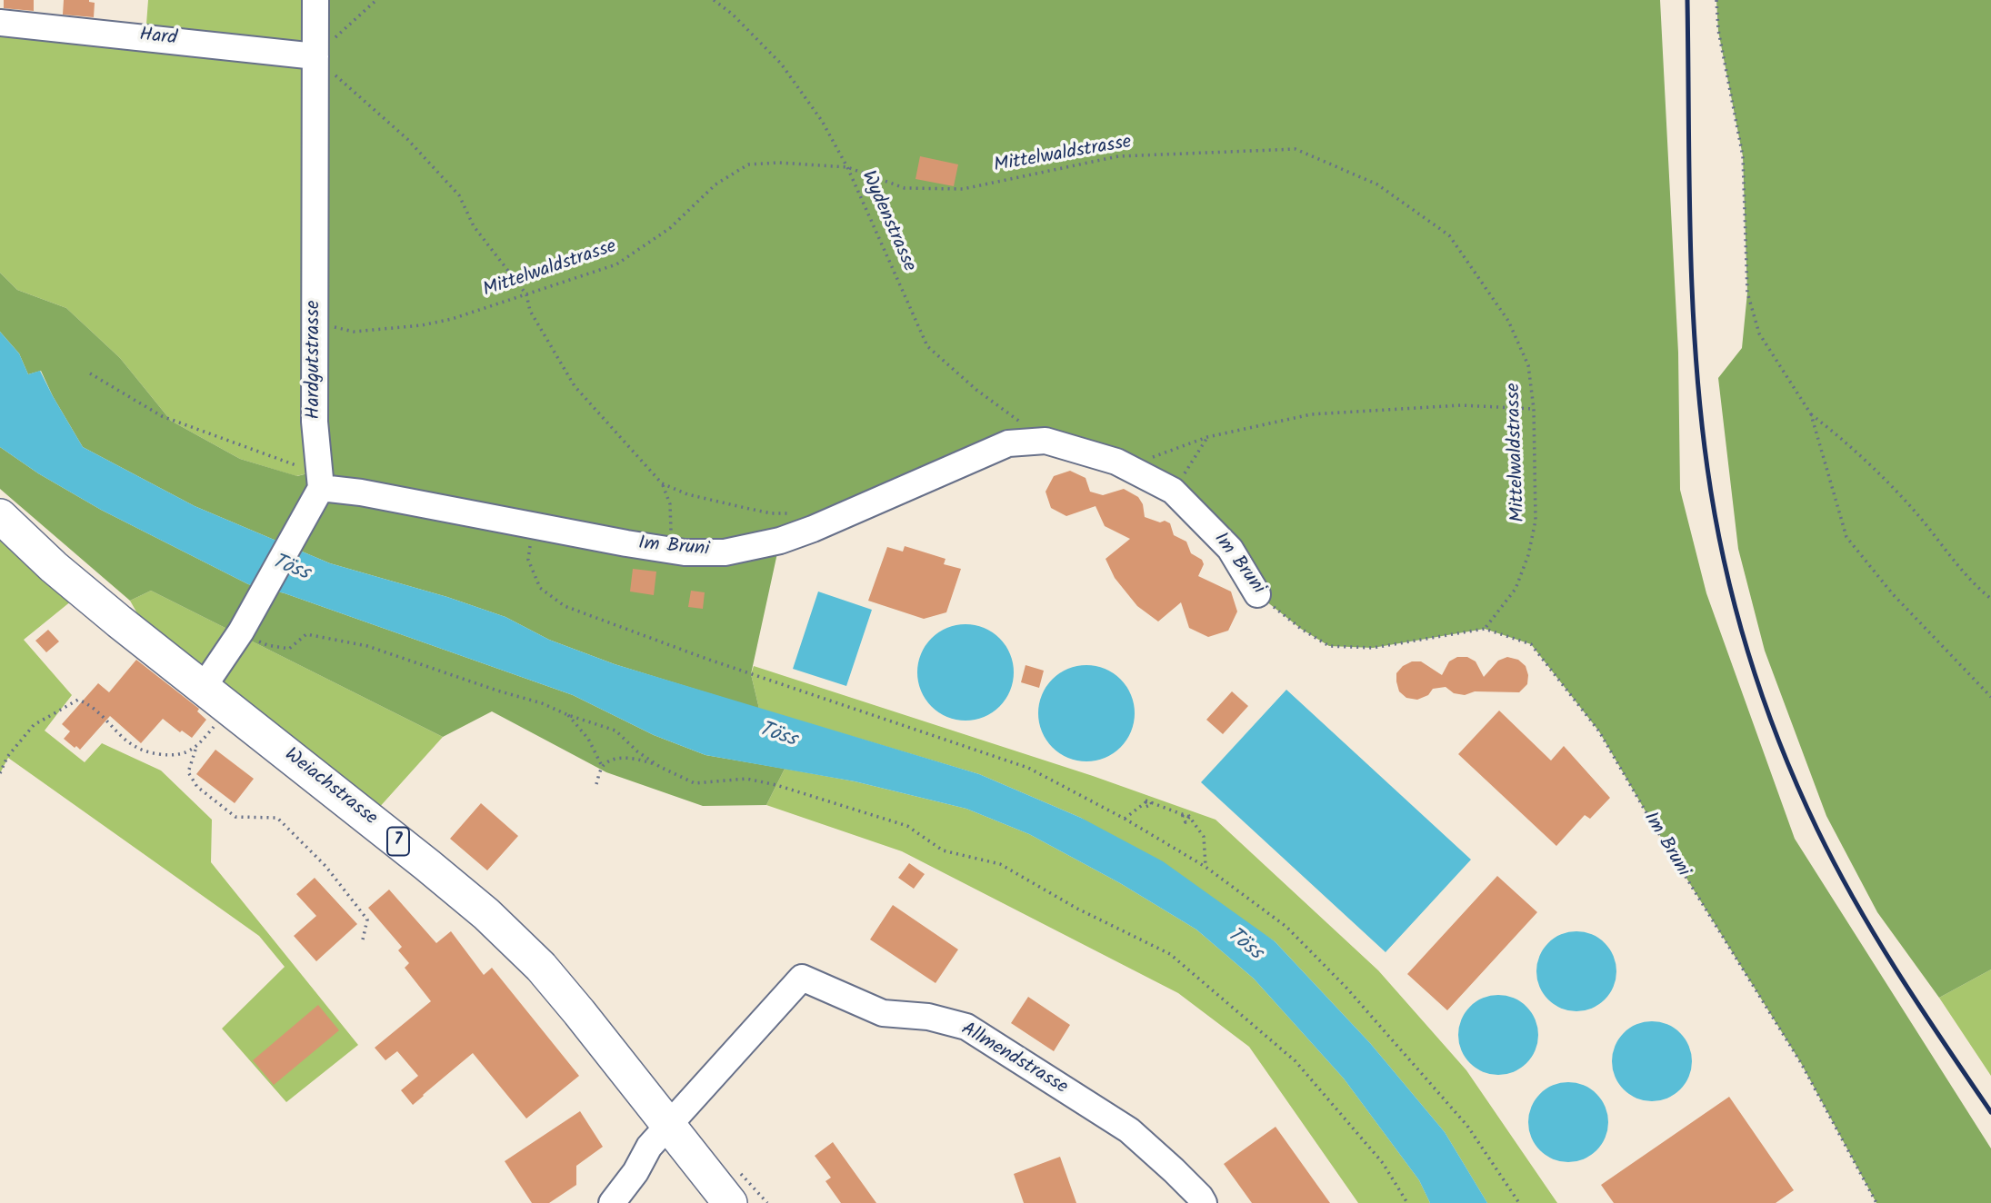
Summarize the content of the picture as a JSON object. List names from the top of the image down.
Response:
{
  "streets": {
    "main road": ["Weiachstrasse", "7"],
    "street": [
      "Hard",
      "Hardgutstrasse",
      "Im Bruni",
      "Allmendstrasse"
    ],
    "path": ["Mittelwaldstrasse", "Wydenstrasse"]
  },
  "crossings": [
    ["Hard", "Hardgutstrasse"],
    ["Mittelwaldstrasse", "Wydenstrasse"],
    ["Mittelwaldstrasse", "Hardgutstrasse"],
    ["Mittelwaldstrasse", "Im Bruni"],
    ["Wydenstrasse", "Im Bruni"],
    ["Hardgutstrasse", "Im Bruni"],
    ["Weiachstrasse", "Allmendstrasse"]
  ],
  "water": ["Töss"]
}
